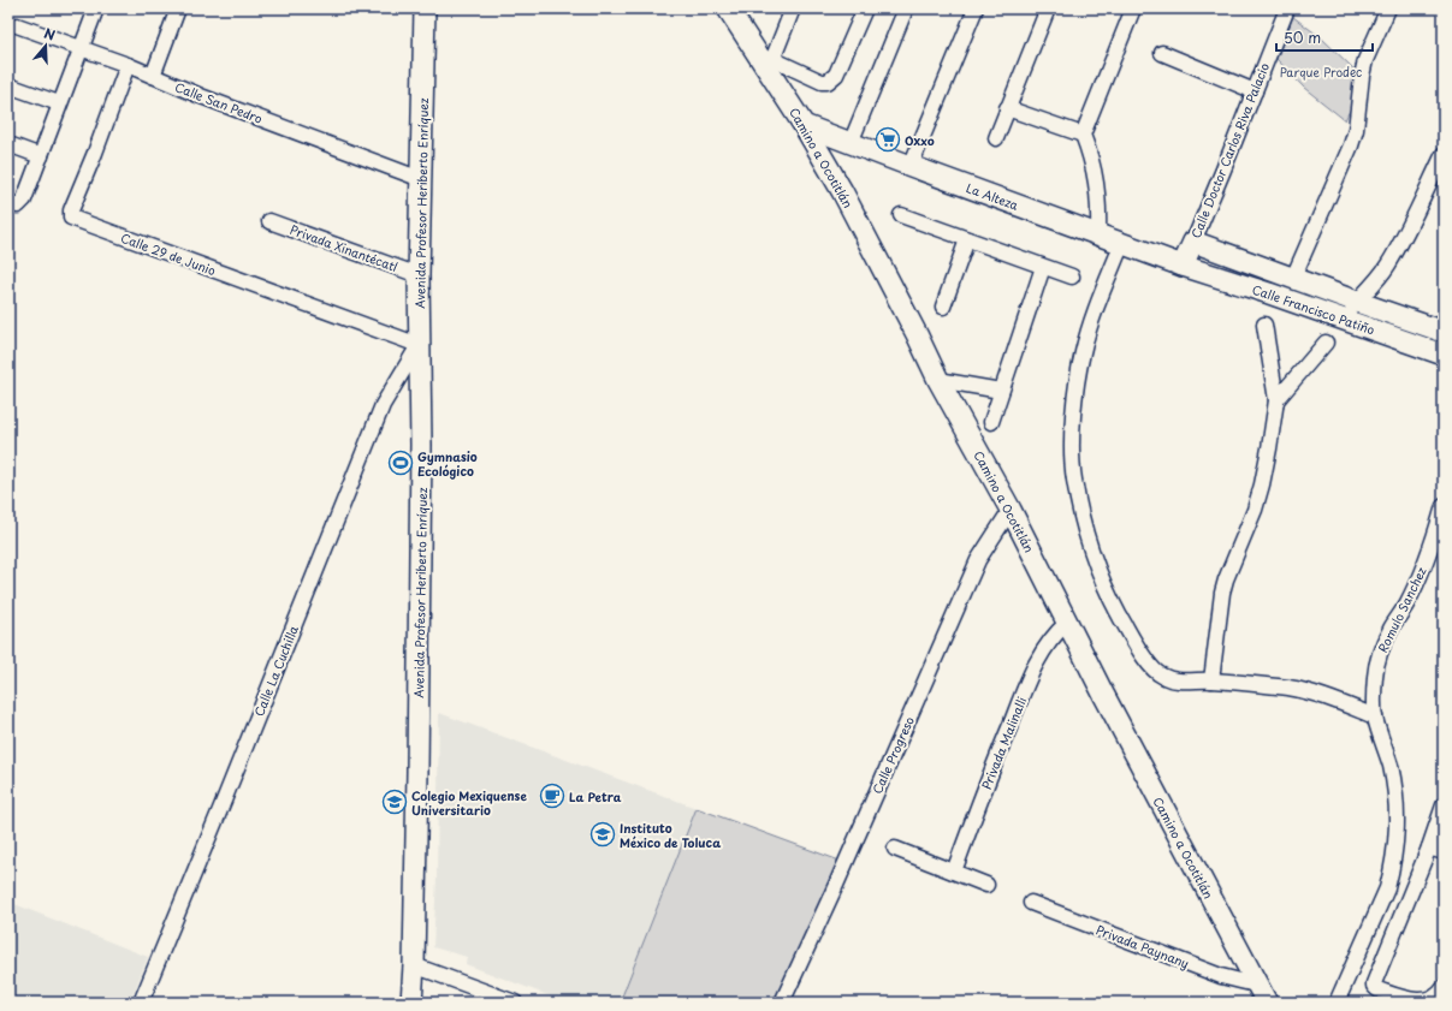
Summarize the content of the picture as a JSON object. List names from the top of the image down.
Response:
{
  "streets": {
    "main road": [
      "Calle Doctor Carlos Riva Palacio",
      "Camino a Ocotitlán",
      "La Alteza",
      "Avenida Profesor Heriberto Enríquez",
      "Calle Francisco Patiño"
    ],
    "street": [
      "Calle San Pedro",
      "Privada Xinantécatl",
      "Calle 29 de Junio",
      "Romulo Sanchez",
      "Calle La Cuchilla",
      "Privada Malinalli",
      "Calle Progreso",
      "Privada Paynany"
    ]
  },
  "crossings": [
    ["Calle San Pedro", "Avenida Profesor Heriberto Enríquez"],
    ["Calle San Pedro", "Calle 29 de Junio"],
    ["Calle Doctor Carlos Riva Palacio", "La Alteza"],
    ["Calle Doctor Carlos Riva Palacio", "Calle Francisco Patiño"],
    ["Camino a Ocotitlán", "La Alteza"],
    ["Camino a Ocotitlán", "Privada Malinalli"],
    ["Camino a Ocotitlán", "Calle Progreso"],
    ["Camino a Ocotitlán", "Privada Paynany"],
    ["La Alteza", "Calle Francisco Patiño"],
    ["Avenida Profesor Heriberto Enríquez", "Privada Xinantécatl"],
    ["Avenida Profesor Heriberto Enríquez", "Calle 29 de Junio"],
    ["Avenida Profesor Heriberto Enríquez", "Calle La Cuchilla"],
    ["Calle 29 de Junio", "Calle La Cuchilla"]
  ],
  "parks": ["Parque Prodec"],
  "places": {
    "supermarket": ["Oxxo"],
    "sports": ["Gymnasio Ecológico"],
    "cafe": ["La Petra"],
    "school or university": ["Colegio Mexiquense Universitario", "Instituto México de Toluca"]
  },
  "scale_bar": "50 m",
  "north": "top"
}
